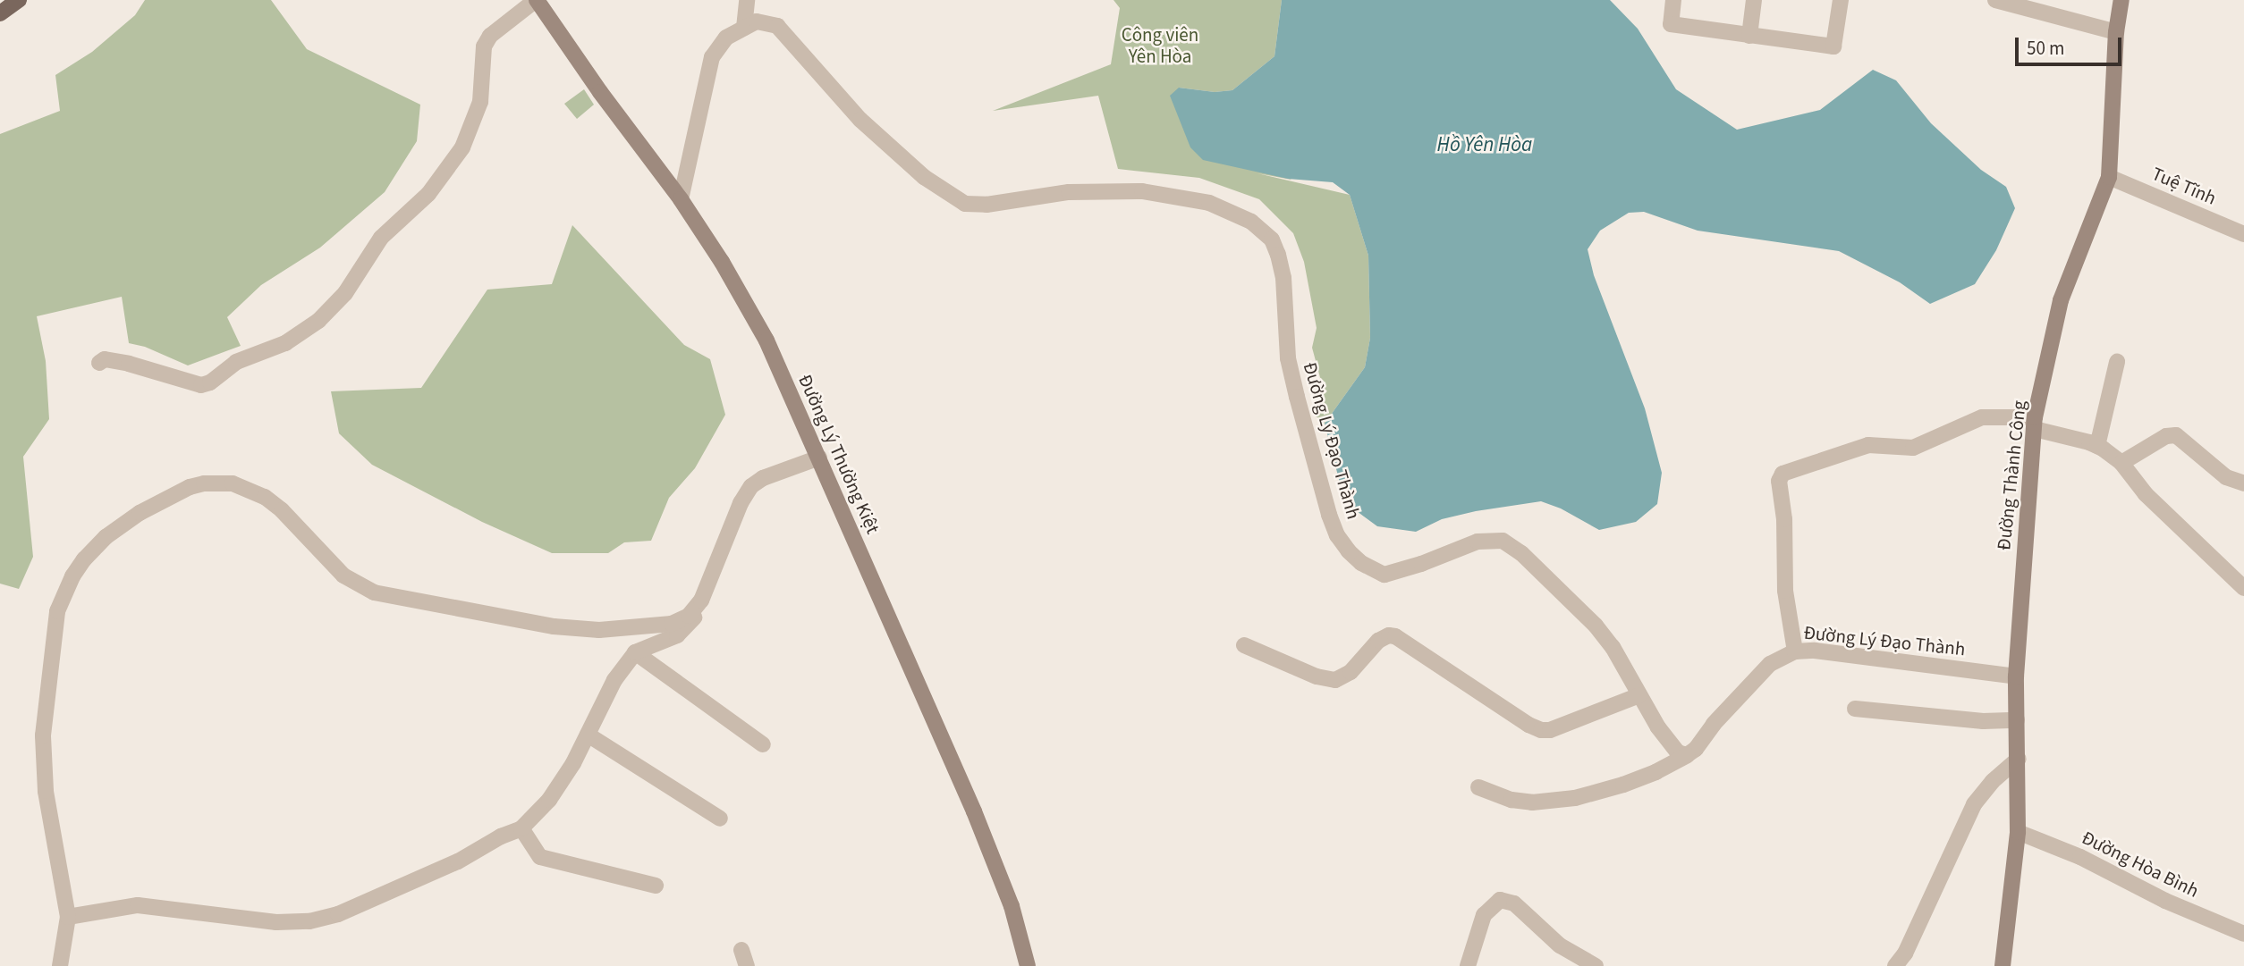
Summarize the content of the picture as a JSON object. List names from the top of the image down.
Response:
{
  "streets": {
    "main road": ["Đường Lý Thường Kiệt", "Đường Thành Công"],
    "street": ["Tuệ Tĩnh", "Đường Lý Đạo Thành", "Đường Hòa Bình"]
  },
  "crossings": [
    ["Tuệ Tĩnh", "Đường Thành Công"],
    ["Đường Lý Đạo Thành", "Đường Thành Công"],
    ["Đường Thành Công", "Đường Hòa Bình"]
  ],
  "water": ["Hồ Yên Hòa"],
  "parks": ["Công viên Yên Hòa"],
  "scale_bar": "50 m"
}
